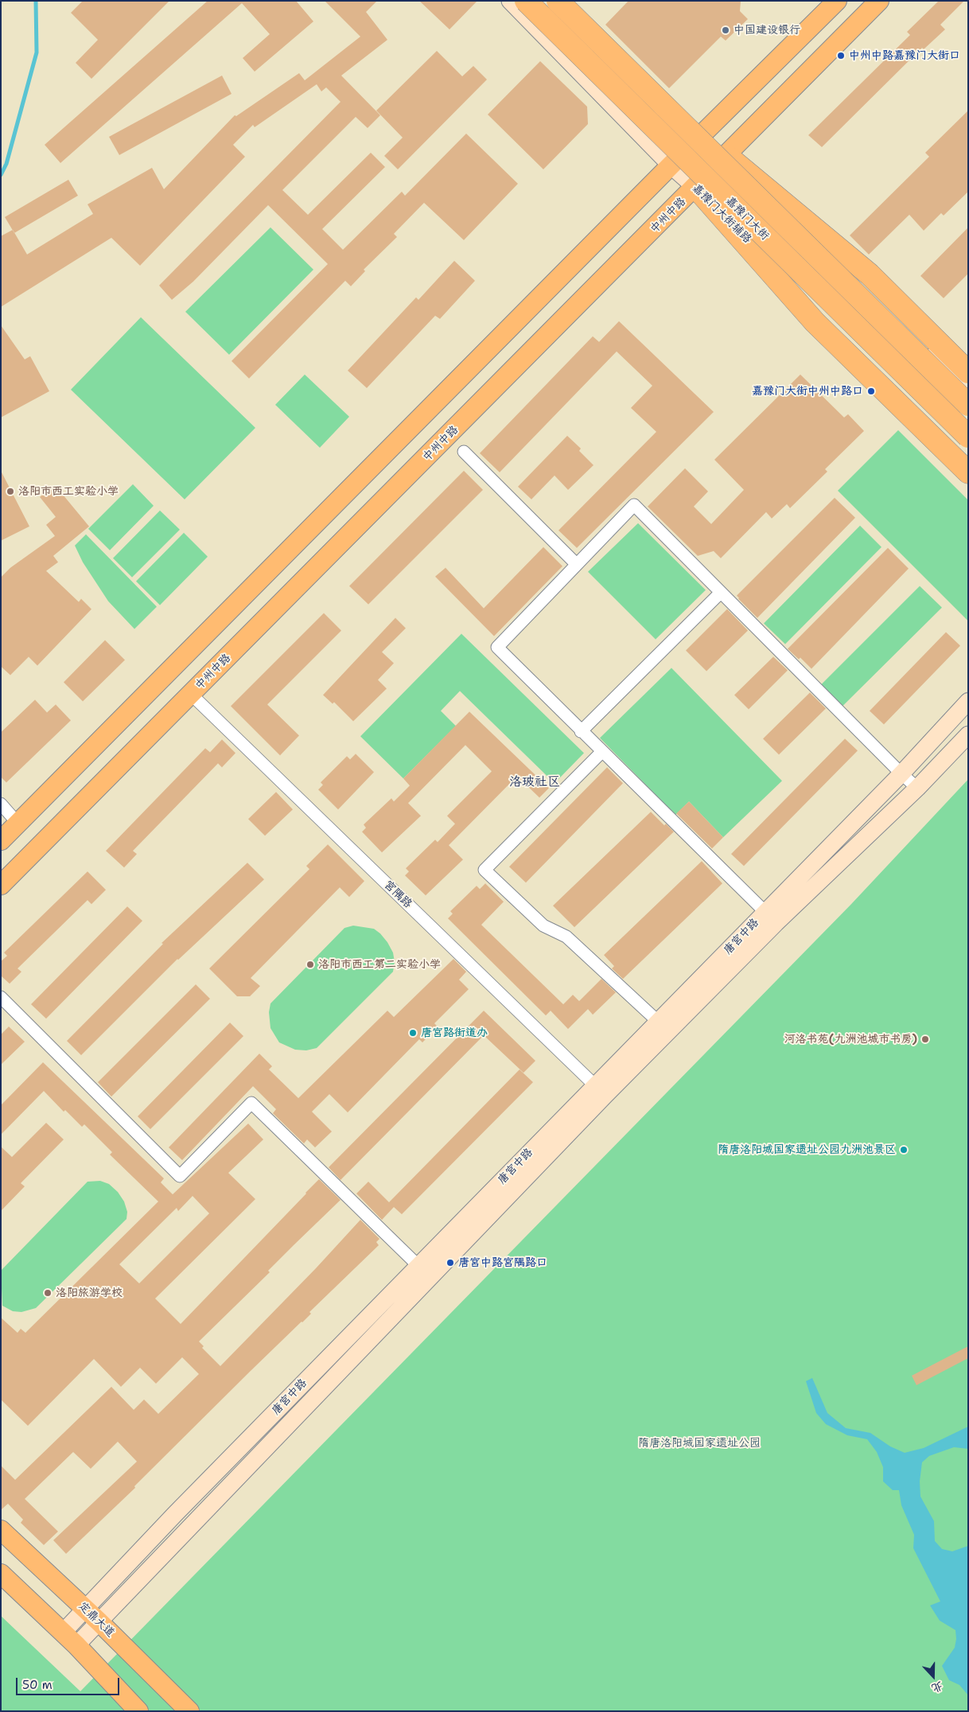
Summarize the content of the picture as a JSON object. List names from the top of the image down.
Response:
{
  "streets": {
    "highway": ["嘉豫门大街"],
    "main road": [
      "嘉豫门大街辅路",
      "中州中路",
      "唐宫中路",
      "定鼎大道"
    ],
    "street": ["宫隅路"]
  },
  "crossings": [
    ["嘉豫门大街辅路", "中州中路"],
    ["中州中路", "宫隅路"],
    ["宫隅路", "唐宫中路"],
    ["唐宫中路", "定鼎大道"]
  ],
  "districts": ["洛玻社区"],
  "parks": ["隋唐洛阳城国家遗址公园"],
  "places": [
    "中国建设银行",
    "中州中路嘉豫门大街口",
    "嘉豫门大街中州中路口",
    "洛阳市西工实验小学",
    "洛阳市西工第二实验小学",
    "唐宫路街道办",
    "河洛书苑(九洲池城市书房)",
    "隋唐洛阳城国家遗址公园九洲池景区",
    "唐宫中路宫隅路口",
    "洛阳旅游学校"
  ],
  "scale_bar": "50 m",
  "north": "bottom"
}
